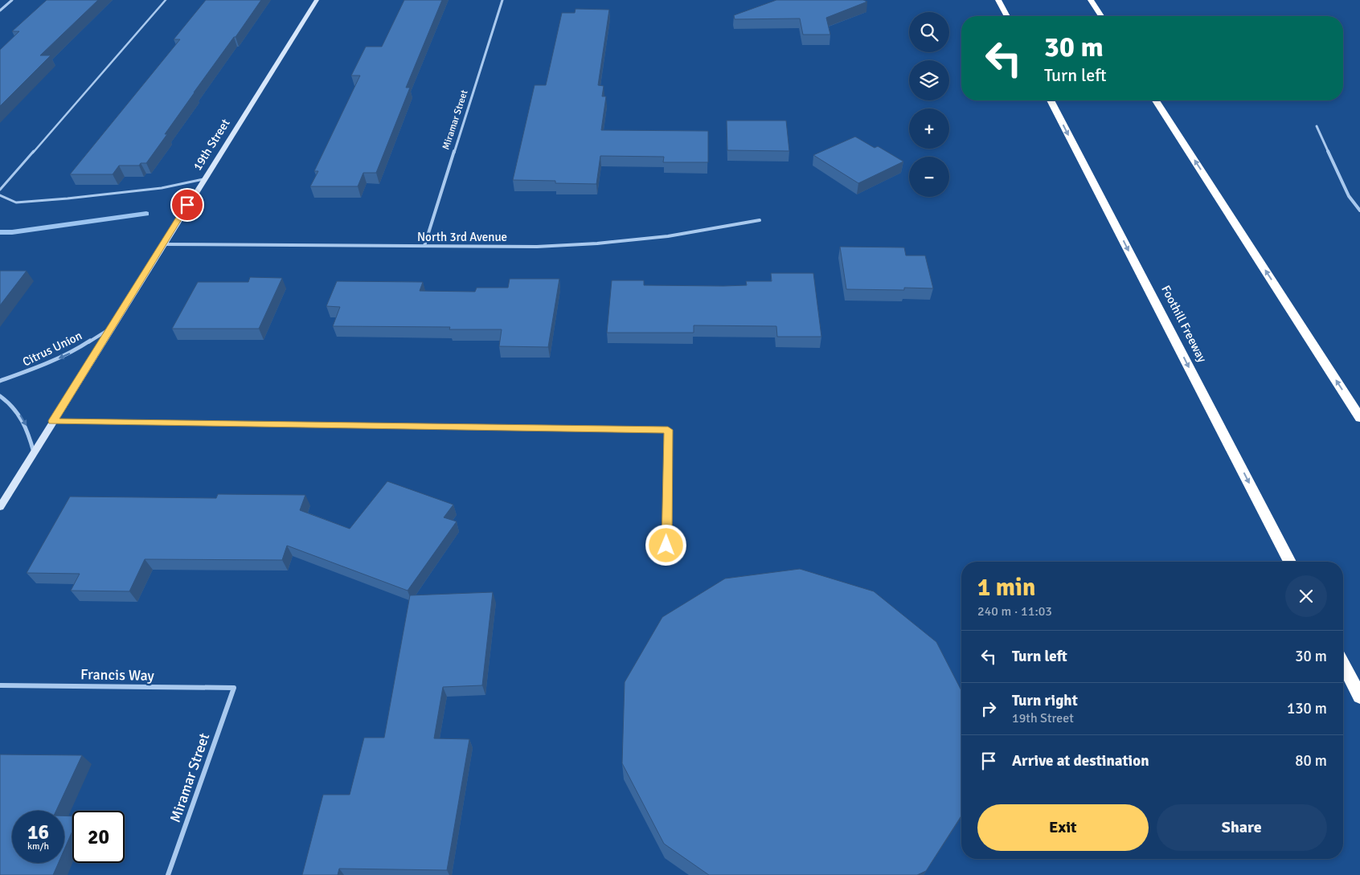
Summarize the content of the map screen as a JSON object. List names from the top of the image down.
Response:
{
  "streets": {
    "highway": ["Foothill Freeway"],
    "main road": ["19th Street"],
    "street": [
      "Miramar Street",
      "North 3rd Avenue",
      "Citrus Union",
      "Francis Way"
    ]
  },
  "crossings": [
    ["Miramar Street", "North 3rd Avenue"],
    ["Miramar Street", "Francis Way"],
    ["19th Street", "North 3rd Avenue"],
    ["19th Street", "Citrus Union"]
  ],
  "one_way": ["Citrus Union"],
  "page": {
    "map_buttons": ["+", "−"],
    "turn": ["30 m", "Turn left"],
    "heading": ["1 min", "240 m · 11:03"],
    "list": [
      {
        "name": "Turn left",
        "value": "30 m"
      },
      {
        "name": "Turn right",
        "note": "19th Street",
        "value": "130 m"
      },
      {
        "name": "Arrive at destination",
        "value": "80 m"
      }
    ],
    "buttons": ["Exit", "Share"],
    "speed": "16 km/h",
    "limit": "20"
  }
}
